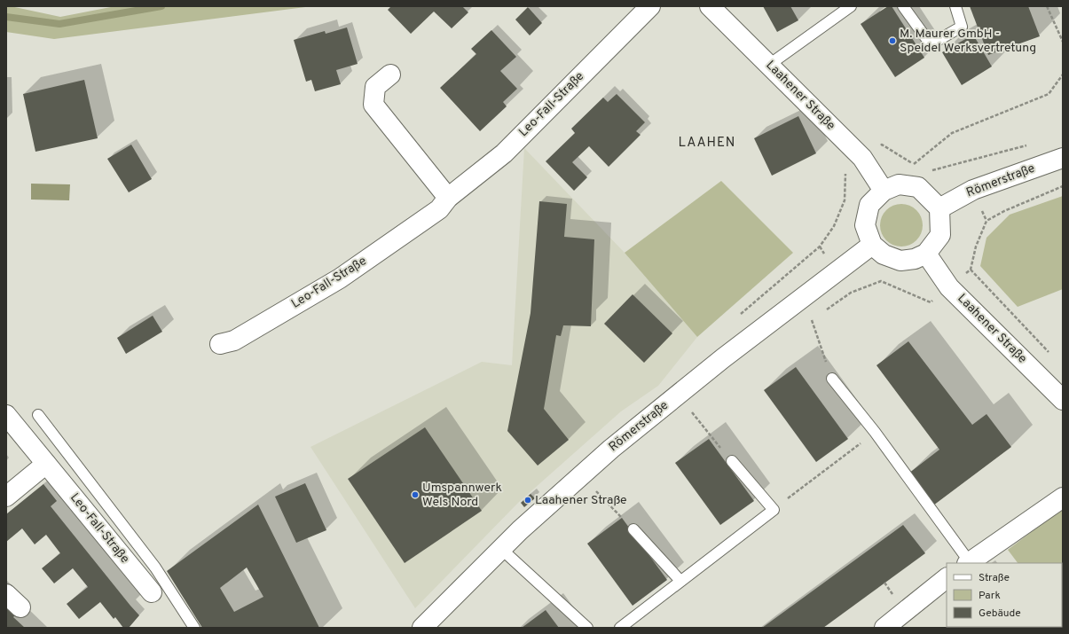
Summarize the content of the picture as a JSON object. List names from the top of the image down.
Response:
{
  "streets": {
    "street": ["Laahener Straße", "Leo-Fall-Straße", "Römerstraße"]
  },
  "crossings": [
    ["Laahener Straße", "Römerstraße"]
  ],
  "districts": ["LAAHEN"],
  "places": ["M. Maurer GmbH - Speidel Werksvertretung", "Umspannwerk Wels Nord", "Laahener Straße"],
  "legend": ["Straße", "Park", "Gebäude"]
}
